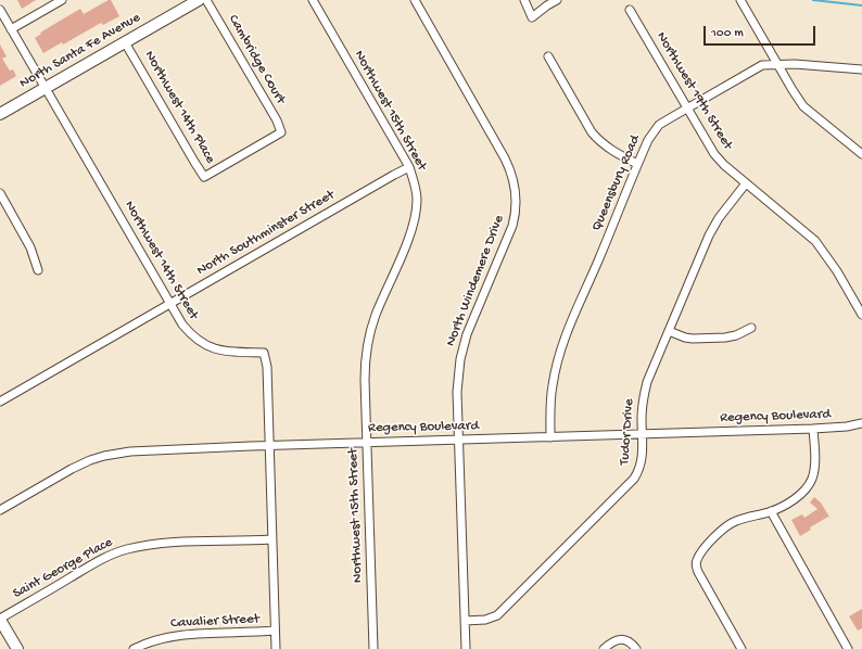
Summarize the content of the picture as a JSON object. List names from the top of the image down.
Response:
{
  "streets": {
    "main road": ["North Santa Fe Avenue"],
    "street": [
      "Cambridge Court",
      "Northwest 19th Street",
      "Northwest 14th Place",
      "Northwest 15th Street",
      "Queensbury Road",
      "North Southminster Street",
      "Northwest 14th Street",
      "North Windemere Drive",
      "Regency Boulevard",
      "Tudor Drive",
      "Saint George Place",
      "Cavalier Street"
    ]
  },
  "crossings": [
    ["North Santa Fe Avenue", "Northwest 14th Place"],
    ["North Santa Fe Avenue", "Northwest 14th Street"],
    ["Cambridge Court", "Northwest 14th Place"],
    ["Northwest 19th Street", "Queensbury Road"],
    ["Northwest 19th Street", "Tudor Drive"],
    ["Northwest 15th Street", "North Southminster Street"],
    ["Northwest 15th Street", "Regency Boulevard"],
    ["Queensbury Road", "Regency Boulevard"],
    ["North Southminster Street", "Northwest 14th Street"],
    ["Northwest 14th Street", "Regency Boulevard"],
    ["Northwest 14th Street", "Saint George Place"],
    ["Northwest 14th Street", "Cavalier Street"],
    ["North Windemere Drive", "Regency Boulevard"],
    ["North Windemere Drive", "Tudor Drive"],
    ["Regency Boulevard", "Tudor Drive"]
  ],
  "scale_bar": "100 m"
}
